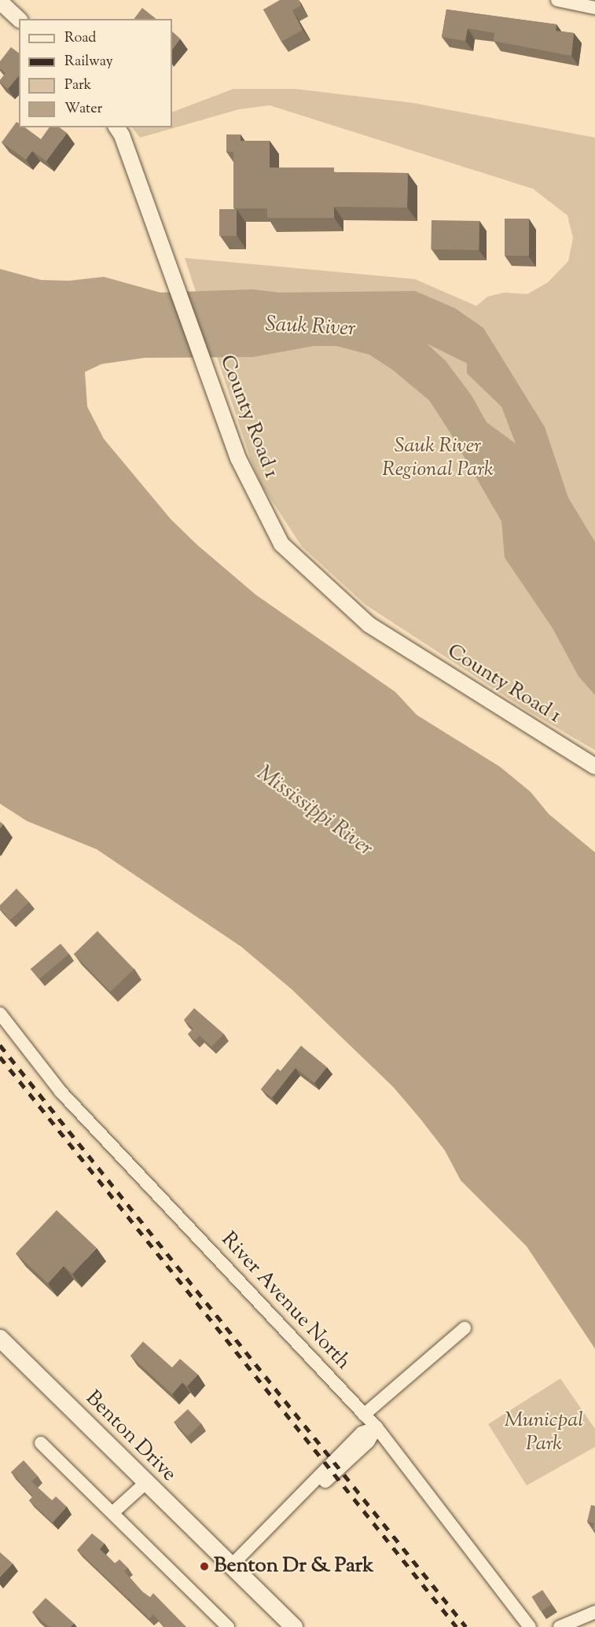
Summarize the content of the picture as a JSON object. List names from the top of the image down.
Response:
{
  "streets": {
    "main road": ["Benton Drive"],
    "street": ["County Road 1", "River Avenue North"]
  },
  "water": ["Sauk River", "Mississippi River"],
  "parks": ["Sauk River Regional Park", "Municpal Park"],
  "places": ["Benton Dr & Park"],
  "legend": [
    "Road",
    "Railway",
    "Park",
    "Water"
  ]
}
